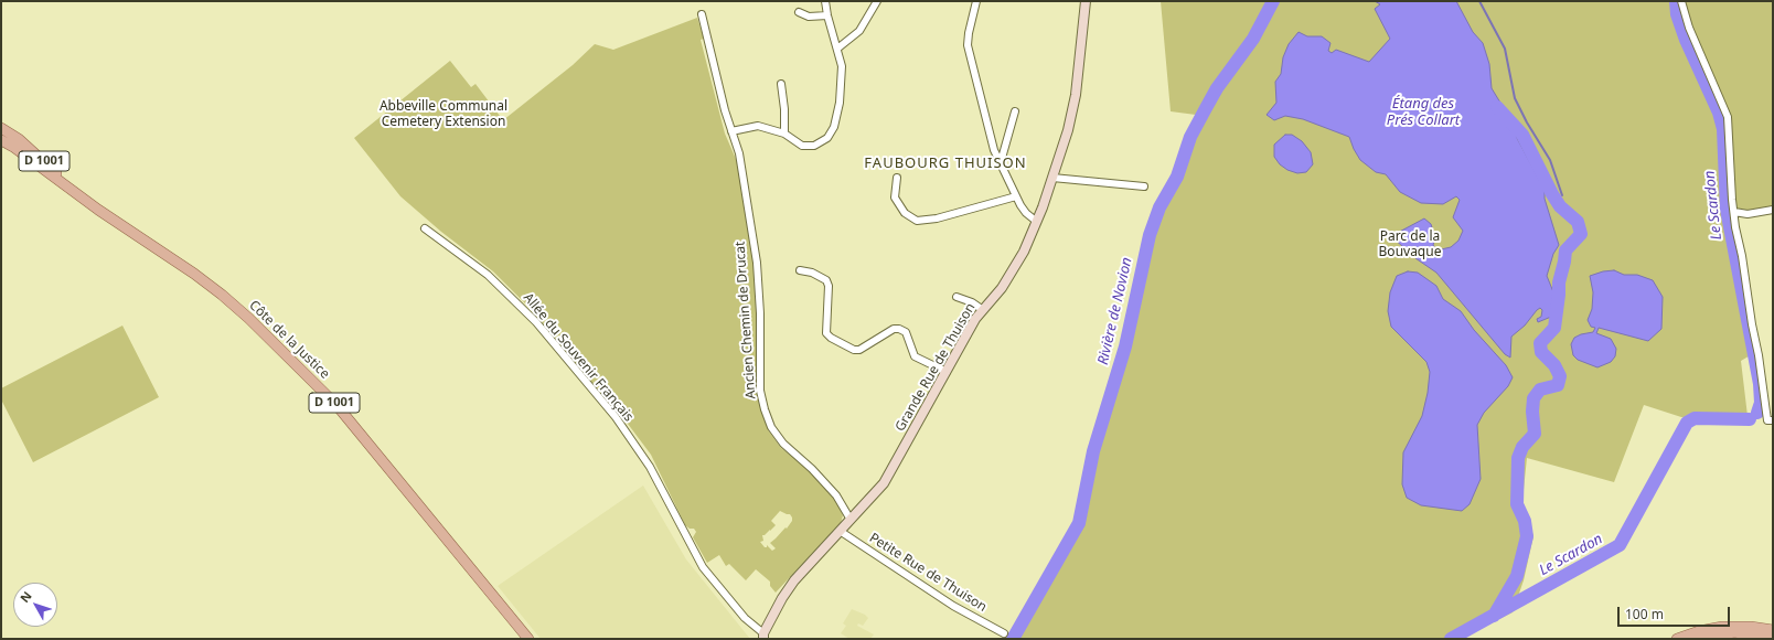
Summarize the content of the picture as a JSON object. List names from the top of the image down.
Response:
{
  "streets": {
    "main road": ["D 1001", "Côte de la Justice"],
    "street": [
      "Ancien Chemin de Drucat",
      "Allée du Souvenir Français",
      "Grande Rue de Thuison",
      "Petite Rue de Thuison"
    ]
  },
  "crossings": [
    ["Ancien Chemin de Drucat", "Grande Rue de Thuison"],
    ["Allée du Souvenir Français", "Grande Rue de Thuison"],
    ["Grande Rue de Thuison", "Petite Rue de Thuison"]
  ],
  "districts": ["FAUBOURG THUISON"],
  "water": ["Étang des Prés Collart", "Le Scardon", "Rivière de Novion"],
  "parks": ["Abbeville Communal Cemetery Extension", "Parc de la Bouvaque"],
  "scale_bar": "100 m",
  "north": "top left"
}
